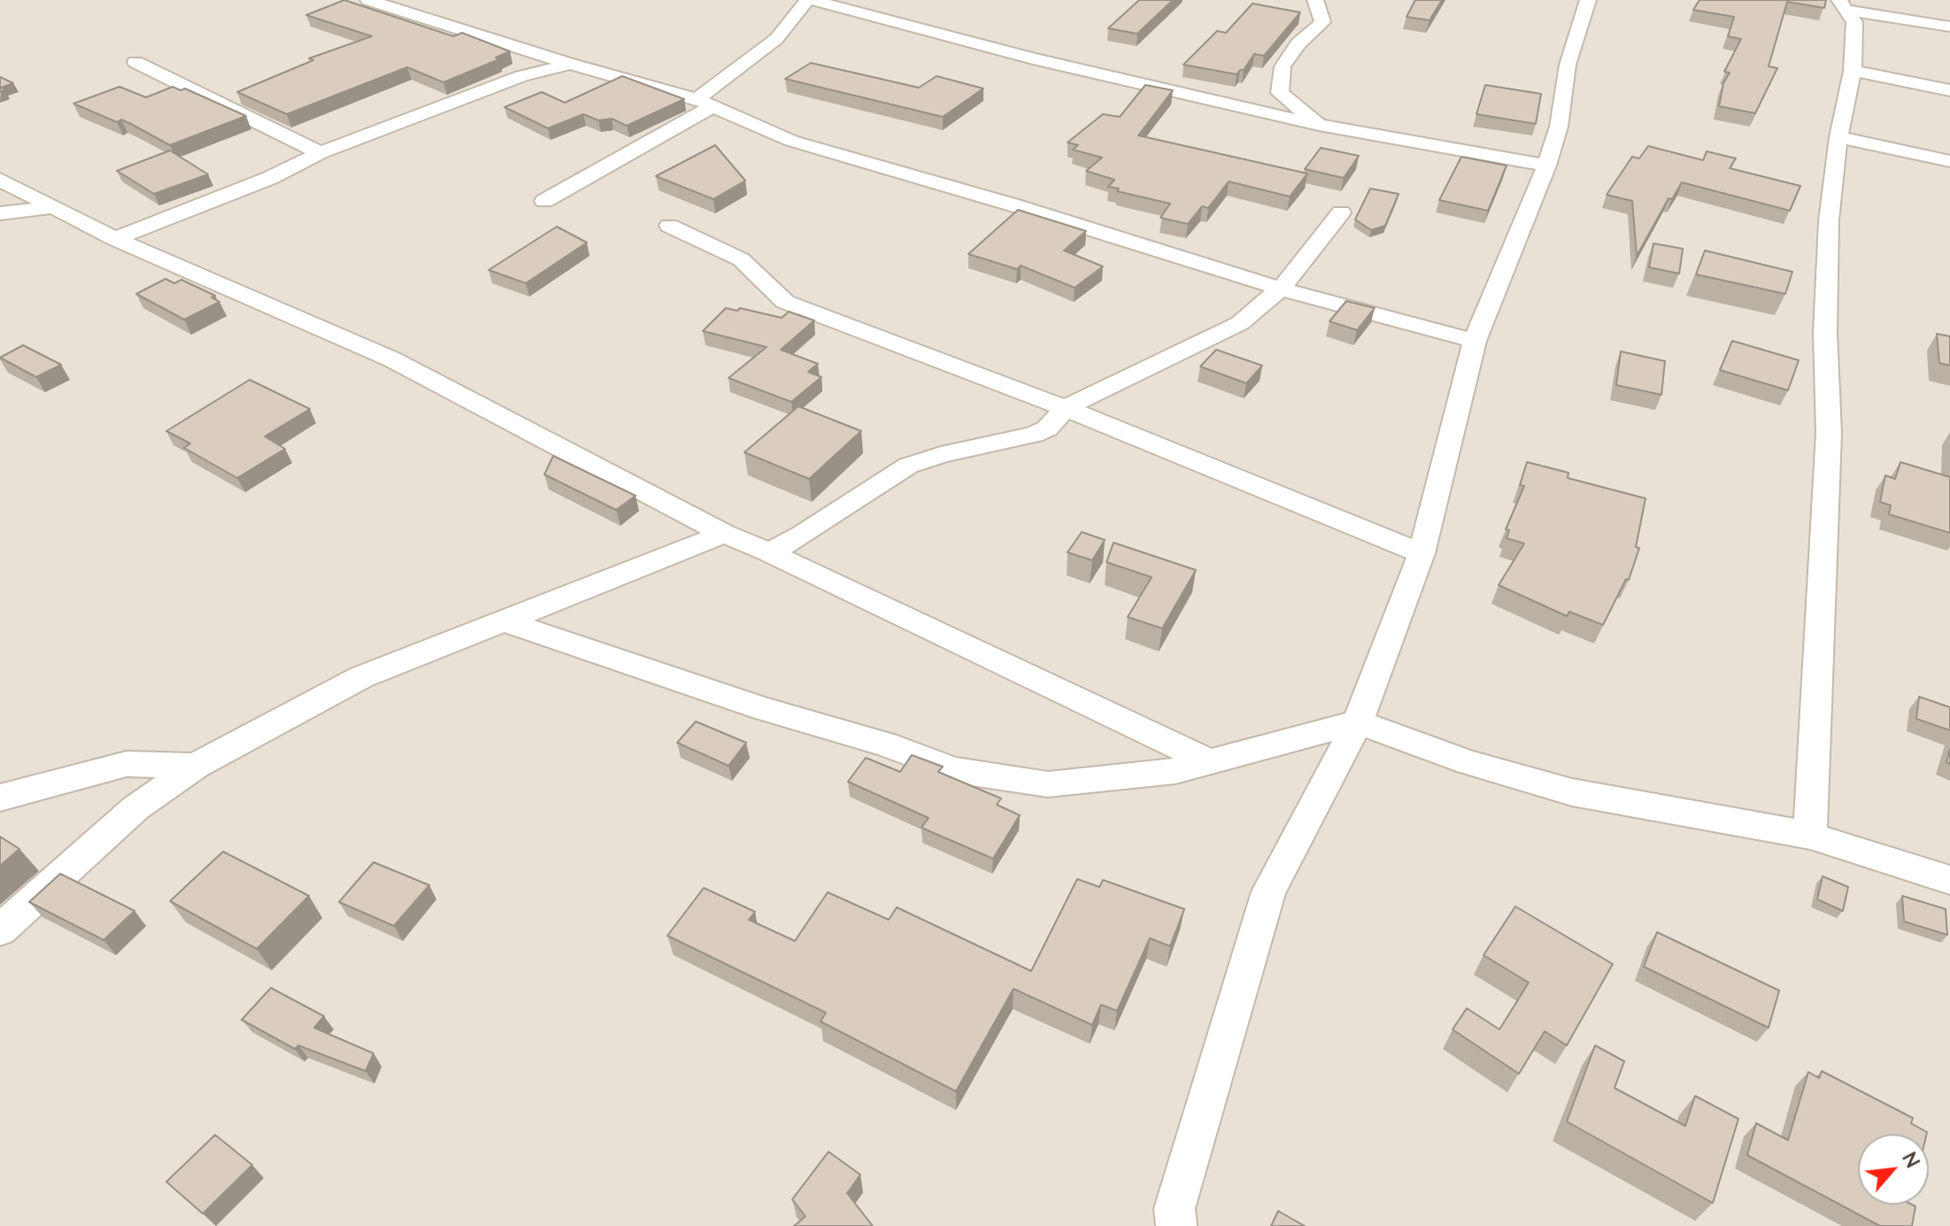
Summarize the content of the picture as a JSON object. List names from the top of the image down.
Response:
{
  "north": "top right"
}
